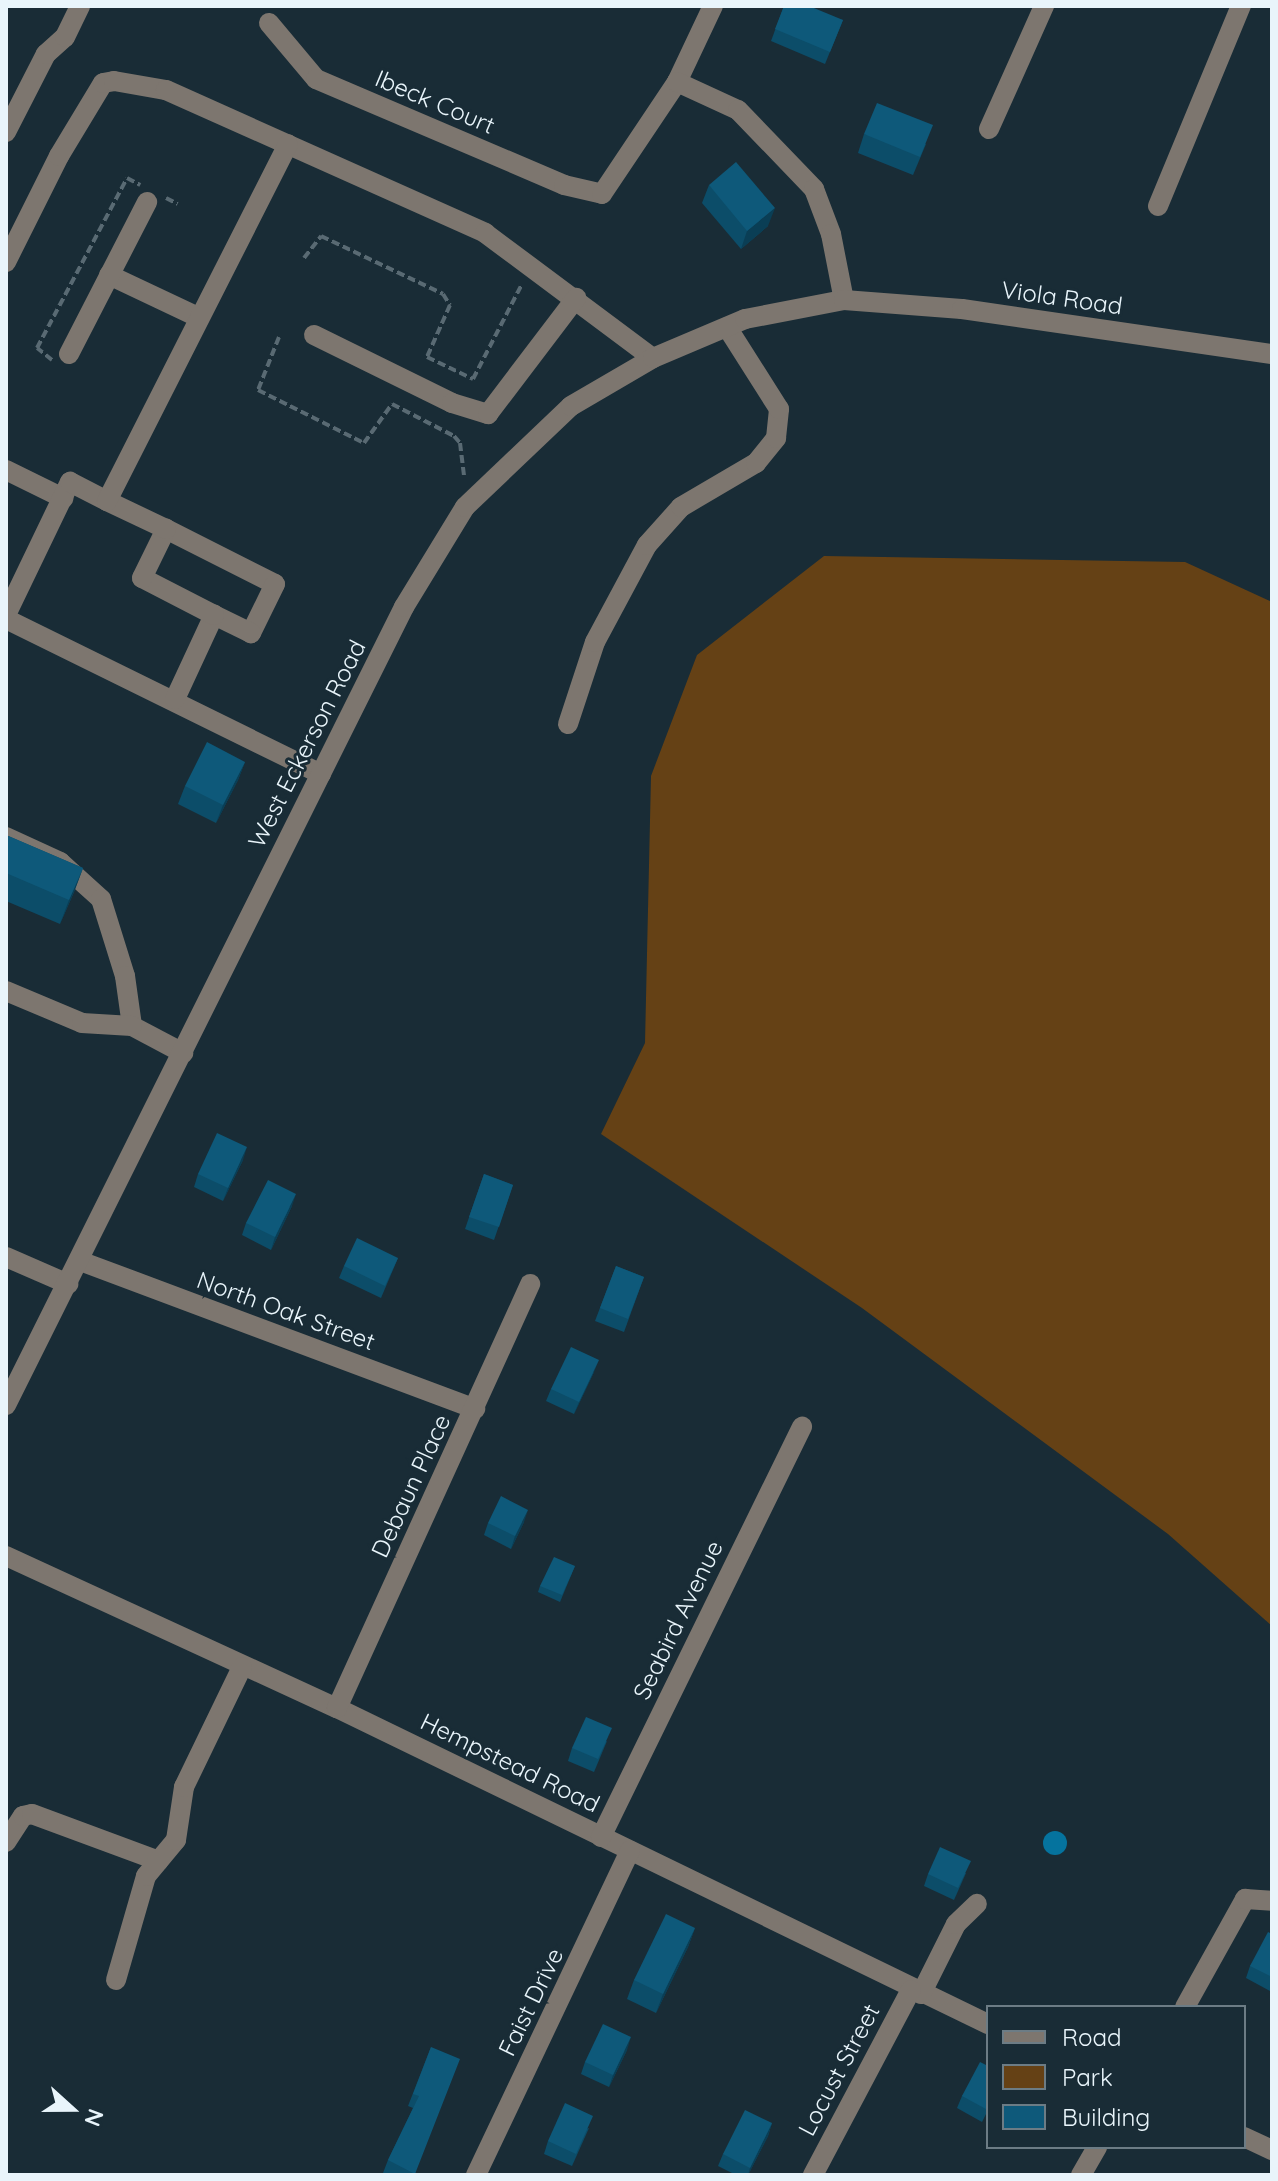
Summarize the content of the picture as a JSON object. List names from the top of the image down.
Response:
{
  "streets": {
    "street": [
      "Ibeck Court",
      "Viola Road",
      "West Eckerson Road",
      "North Oak Street",
      "Debaun Place",
      "Seabird Avenue",
      "Hempstead Road",
      "Faist Drive",
      "Locust Street"
    ]
  },
  "crossings": [
    ["Viola Road", "West Eckerson Road"],
    ["West Eckerson Road", "North Oak Street"],
    ["North Oak Street", "Debaun Place"],
    ["Debaun Place", "Hempstead Road"],
    ["Seabird Avenue", "Hempstead Road"],
    ["Hempstead Road", "Faist Drive"],
    ["Hempstead Road", "Locust Street"]
  ],
  "legend": ["Road", "Park", "Building"],
  "north": "right"
}
